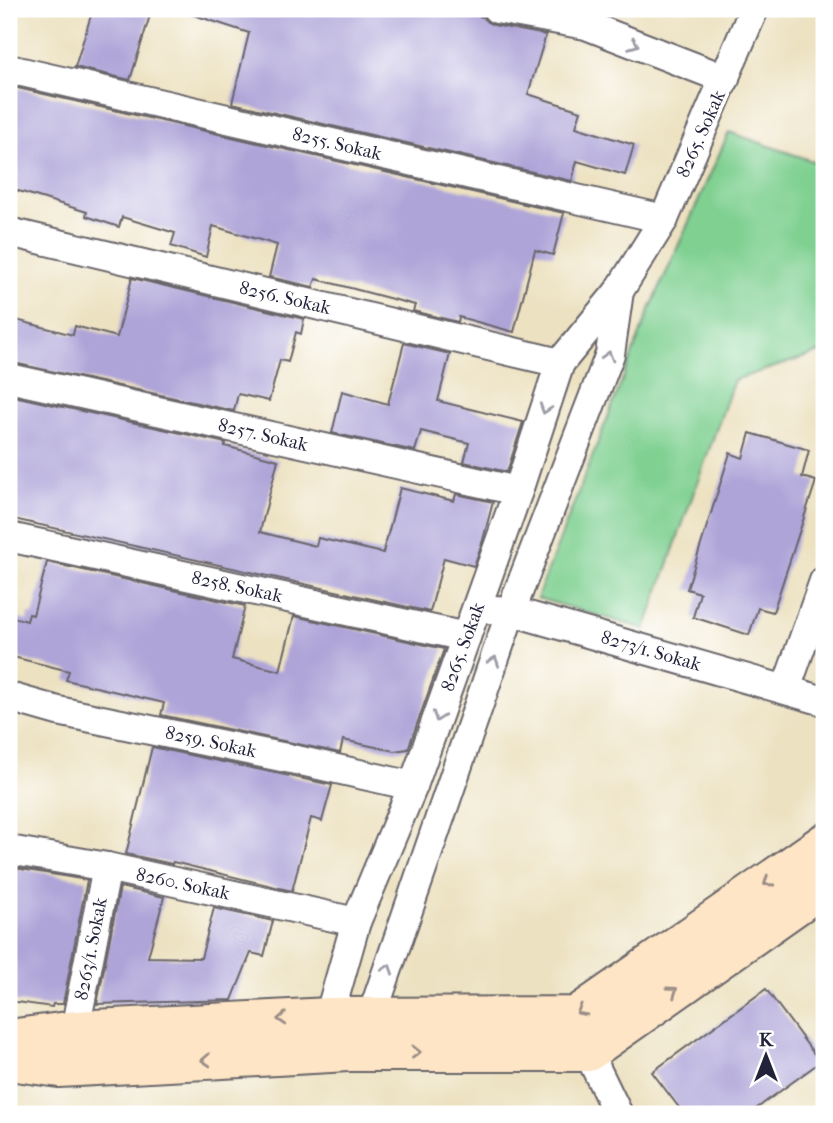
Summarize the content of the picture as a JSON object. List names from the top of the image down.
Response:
{
  "streets": {
    "street": [
      "8265. Sokak",
      "8255. Sokak",
      "8256. Sokak",
      "8257. Sokak",
      "8258. Sokak",
      "8273/1. Sokak",
      "8259. Sokak",
      "8260. Sokak",
      "8263/1. Sokak"
    ]
  },
  "crossings": [
    ["8265. Sokak", "8255. Sokak"],
    ["8265. Sokak", "8256. Sokak"],
    ["8265. Sokak", "8257. Sokak"],
    ["8265. Sokak", "8258. Sokak"],
    ["8265. Sokak", "8273/1. Sokak"],
    ["8265. Sokak", "8259. Sokak"],
    ["8265. Sokak", "8260. Sokak"],
    ["8260. Sokak", "8263/1. Sokak"]
  ],
  "north": "top"
}
